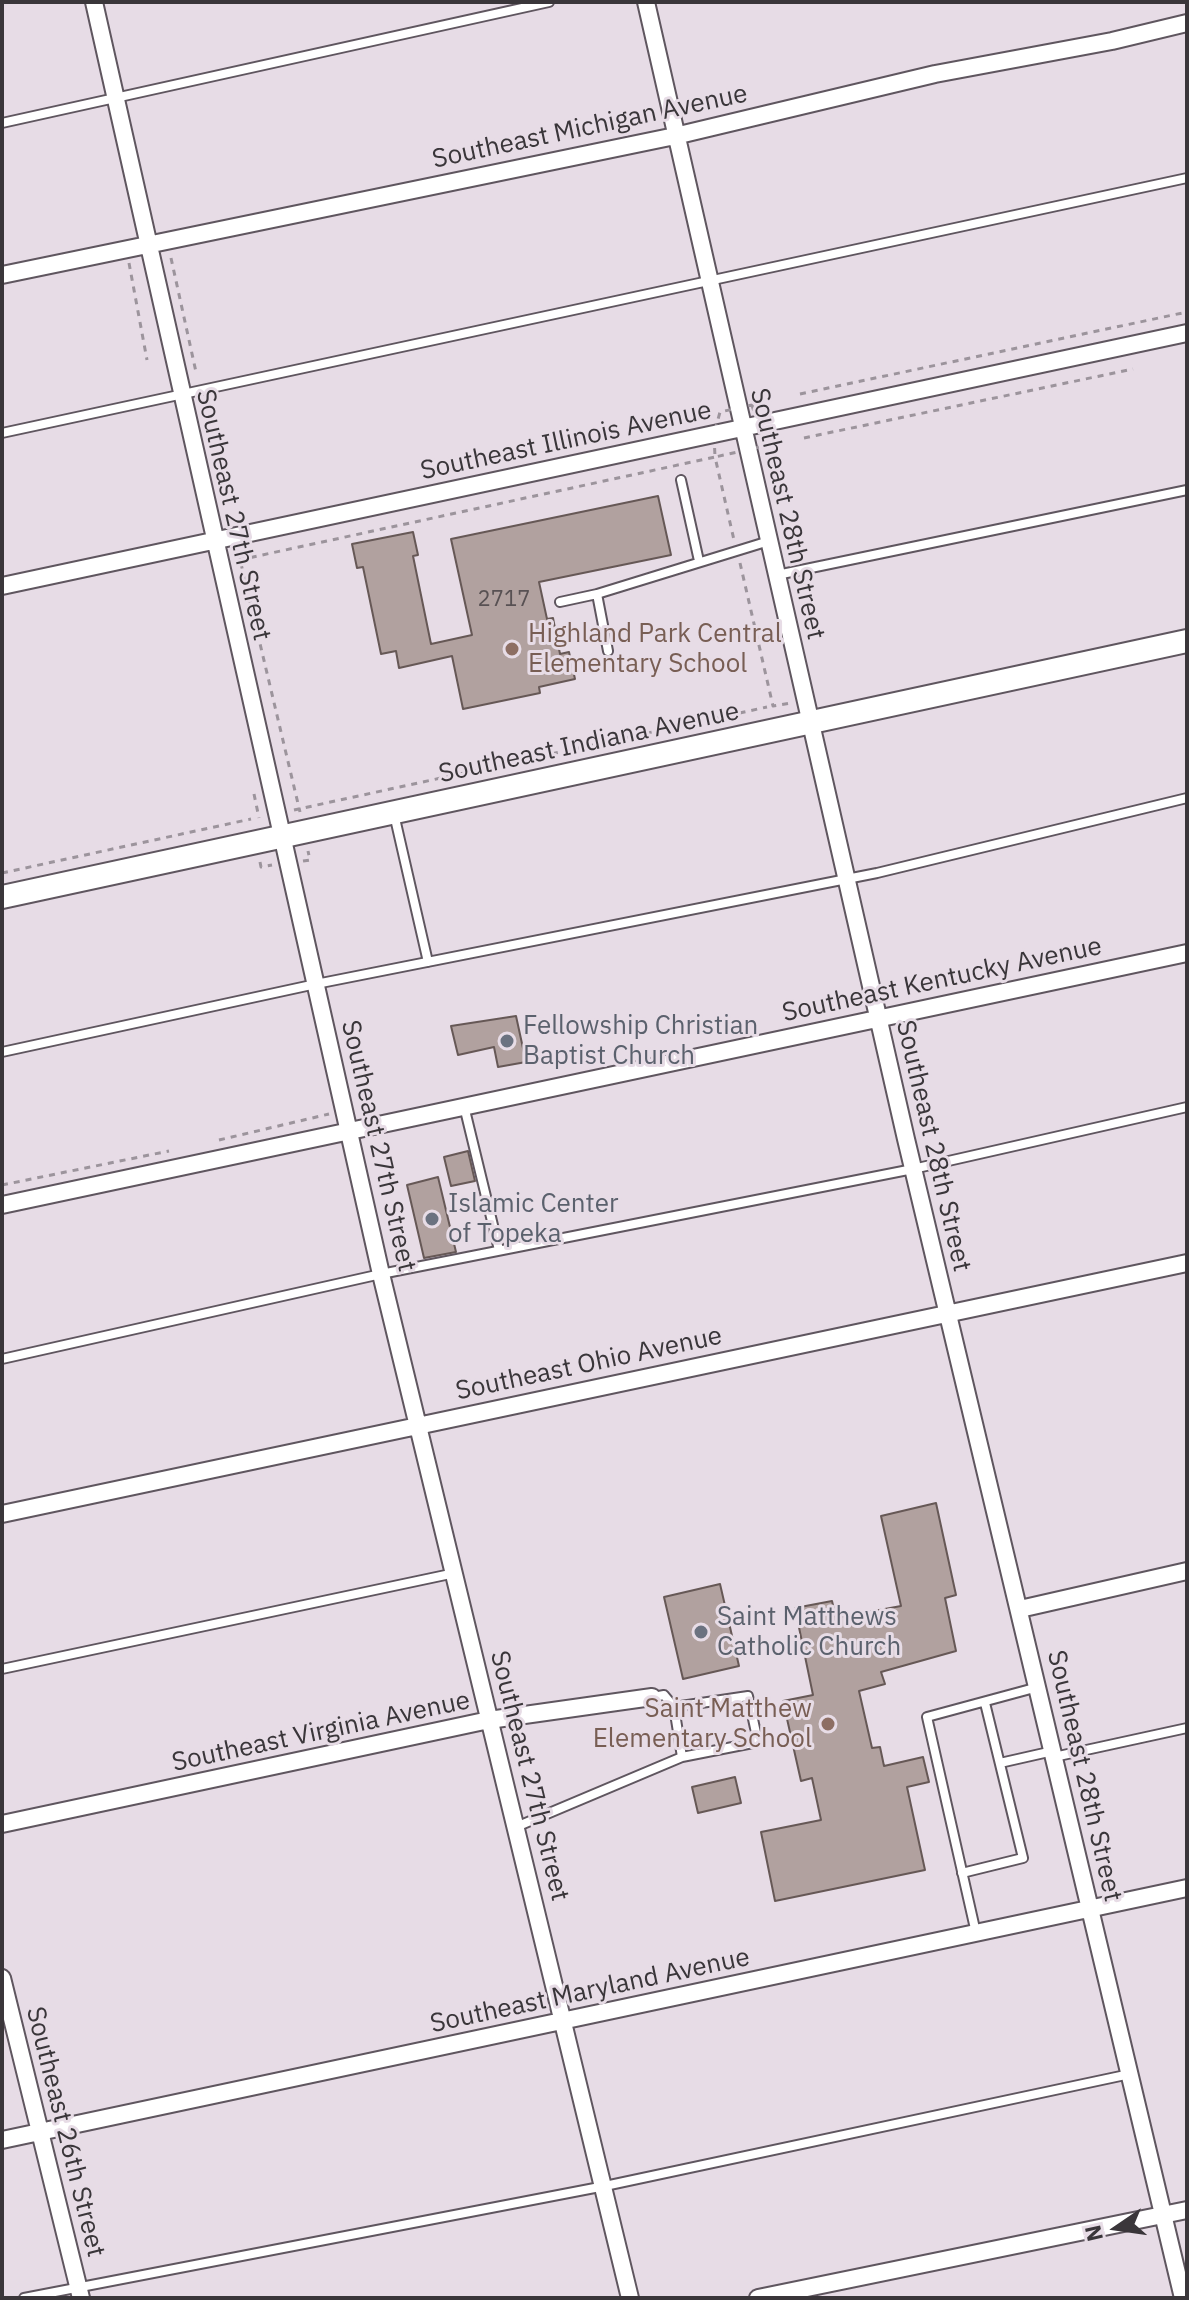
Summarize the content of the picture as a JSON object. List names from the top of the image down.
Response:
{
  "streets": {
    "street": [
      "Southeast Michigan Avenue",
      "Southeast Illinois Avenue",
      "Southeast 28th Street",
      "Southeast 27th Street",
      "Southeast Indiana Avenue",
      "Southeast Kentucky Avenue",
      "Southeast Ohio Avenue",
      "Southeast Virginia Avenue",
      "Southeast Maryland Avenue",
      "Southeast 26th Street"
    ]
  },
  "crossings": [
    ["Southeast Michigan Avenue", "Southeast 28th Street"],
    ["Southeast Michigan Avenue", "Southeast 27th Street"],
    ["Southeast Illinois Avenue", "Southeast 28th Street"],
    ["Southeast Illinois Avenue", "Southeast 27th Street"],
    ["Southeast 28th Street", "Southeast Indiana Avenue"],
    ["Southeast 28th Street", "Southeast Kentucky Avenue"],
    ["Southeast 28th Street", "Southeast Ohio Avenue"],
    ["Southeast 28th Street", "Southeast Maryland Avenue"],
    ["Southeast 27th Street", "Southeast Indiana Avenue"],
    ["Southeast 27th Street", "Southeast Kentucky Avenue"],
    ["Southeast 27th Street", "Southeast Ohio Avenue"],
    ["Southeast 27th Street", "Southeast Virginia Avenue"],
    ["Southeast 27th Street", "Southeast Maryland Avenue"],
    ["Southeast Maryland Avenue", "Southeast 26th Street"]
  ],
  "places": [
    "Highland Park Central Elementary School",
    "Fellowship Christian Baptist Church",
    "Islamic Center of Topeka",
    "Saint Matthews Catholic Church",
    "Saint Matthew Elementary School"
  ],
  "house_numbers": ["2717"],
  "north": "left"
}
